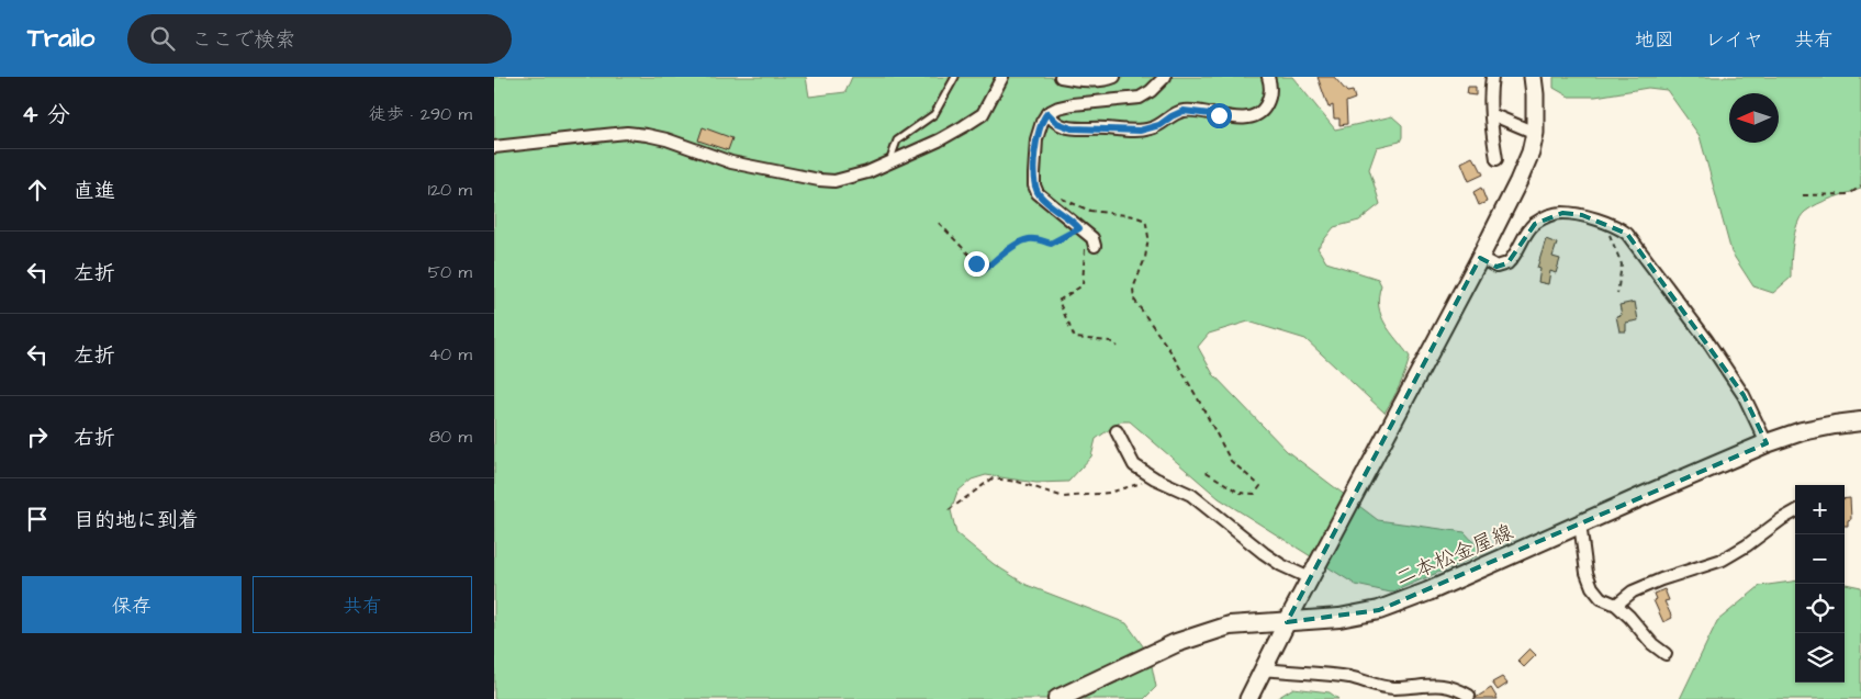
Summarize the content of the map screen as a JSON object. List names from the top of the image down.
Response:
{
  "streets": {
    "main road": ["二本松金屋線"]
  },
  "north": "left",
  "page": {
    "header": "Trailo",
    "search": "ここで検索",
    "nav": ["地図", "レイヤ", "共有"],
    "heading": ["4 分", "徒歩 · 290 m"],
    "list": [
      ["直進", "120 m"],
      ["左折", "50 m"],
      ["左折", "40 m"],
      ["右折", "80 m"],
      "目的地に到着"
    ],
    "map_buttons": ["+", "−"],
    "buttons": ["保存", "共有"]
  }
}
